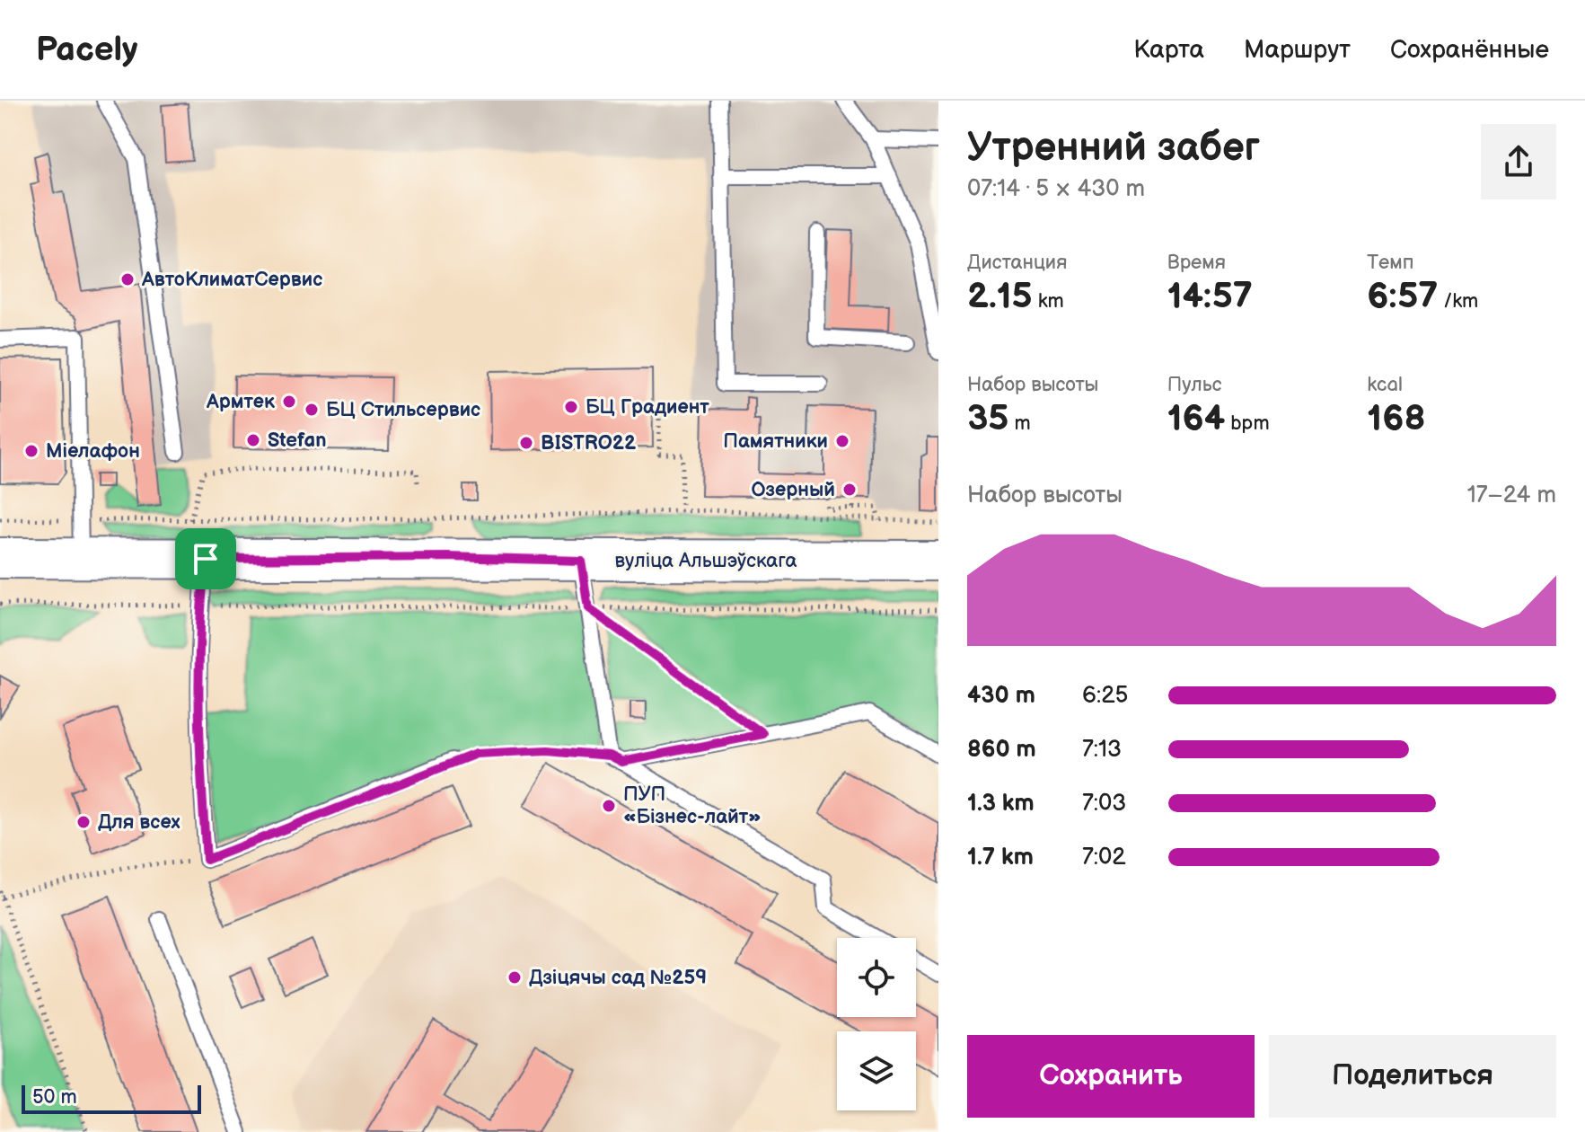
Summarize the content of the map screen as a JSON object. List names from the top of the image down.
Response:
{
  "streets": {
    "main road": ["вуліца Альшэўскага"]
  },
  "places": [
    "АвтоКлиматСервис",
    "Армтек",
    "БЦ Градиент",
    "БЦ Стильсервис",
    "Stefan",
    "Памятники",
    "BISTRO22",
    "Міелафон",
    "Озерный",
    "ПУП «Бізнес-лайт»",
    "Для всех",
    "Дзіцячы сад №259"
  ],
  "scale_bar": "50 m",
  "page": {
    "header": "Pacely",
    "nav": ["Карта", "Маршрут", "Сохранённые"],
    "heading": ["Утренний забег", "07:14 · 5 × 430 m"],
    "stats": [
      ["Дистанция", "2.15 km"],
      ["Время", "14:57"],
      ["Темп", "6:57 /km"],
      ["Набор высоты", "35 m"],
      ["Пульс", "164 bpm"],
      ["kcal", "168"]
    ],
    "chart": ["Набор высоты", "17–24 m"],
    "list": [
      {
        "name": "430 m",
        "note": "6:25"
      },
      {
        "name": "860 m",
        "note": "7:13"
      },
      {
        "name": "1.3 km",
        "note": "7:03"
      },
      {
        "name": "1.7 km",
        "note": "7:02"
      }
    ],
    "buttons": ["Сохранить", "Поделиться"],
    "scale": "50 m"
  }
}
